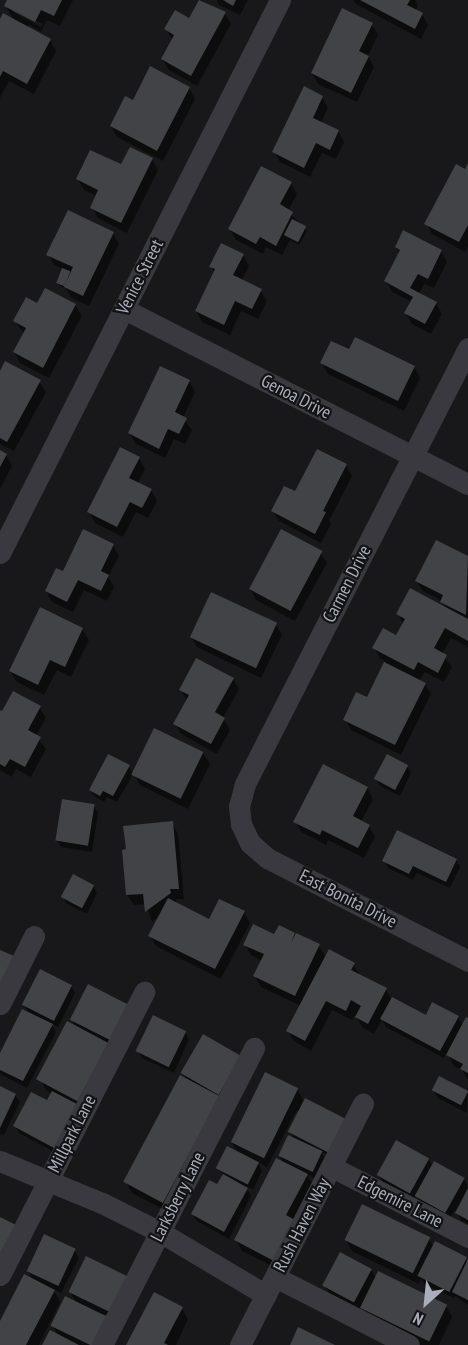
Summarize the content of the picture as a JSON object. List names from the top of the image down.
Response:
{
  "streets": {
    "street": [
      "Venice Street",
      "Genoa Drive",
      "Carmen Drive",
      "East Bonita Drive",
      "Millpark Lane",
      "Larksberry Lane",
      "Edgemire Lane",
      "Rush Haven Way"
    ]
  },
  "crossings": [
    ["Venice Street", "Genoa Drive"],
    ["Genoa Drive", "Carmen Drive"],
    ["Carmen Drive", "East Bonita Drive"],
    ["Edgemire Lane", "Rush Haven Way"]
  ],
  "north": "bottom left"
}
